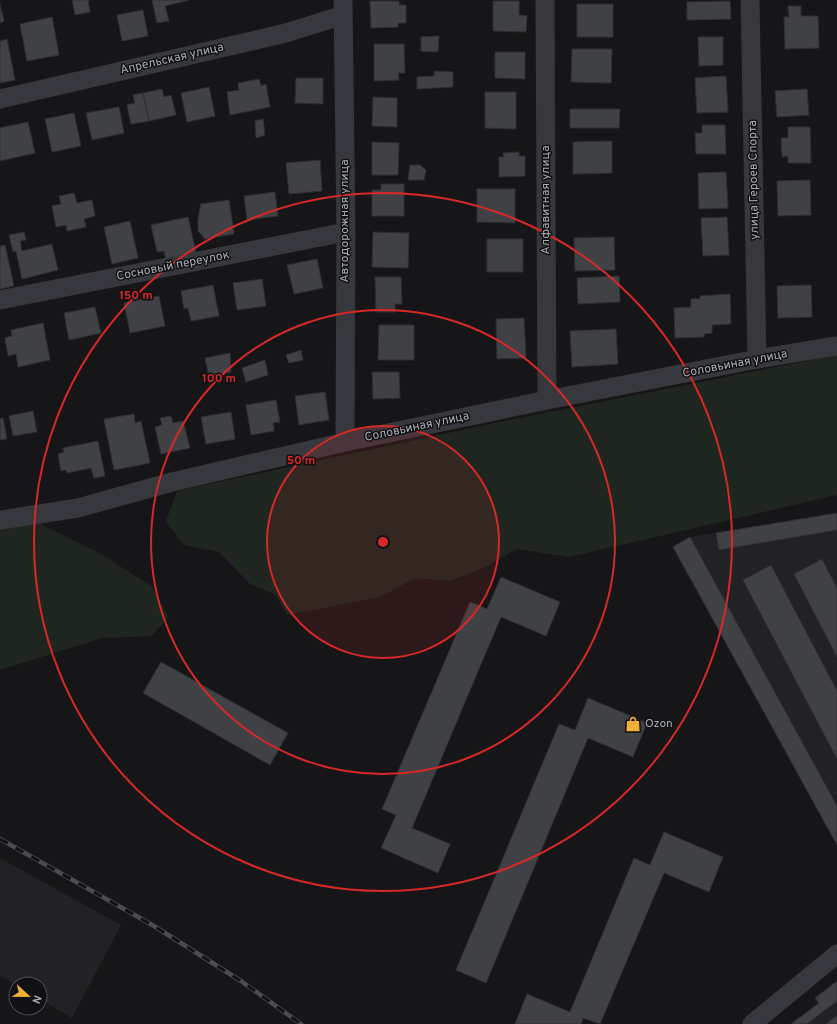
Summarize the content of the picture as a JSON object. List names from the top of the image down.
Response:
{
  "streets": {
    "street": [
      "Апрельская улица",
      "улица Героев Спорта",
      "Алфавитная улица",
      "Автодорожная улица",
      "Сосновый переулок",
      "Соловьиная улица"
    ]
  },
  "crossings": [
    ["Апрельская улица", "Автодорожная улица"],
    ["улица Героев Спорта", "Соловьиная улица"],
    ["Алфавитная улица", "Соловьиная улица"],
    ["Автодорожная улица", "Сосновый переулок"],
    ["Автодорожная улица", "Соловьиная улица"]
  ],
  "places": {
    "shop": ["Ozon"]
  },
  "north": "right",
  "rings": ["150 m", "100 m", "50 m"]
}
